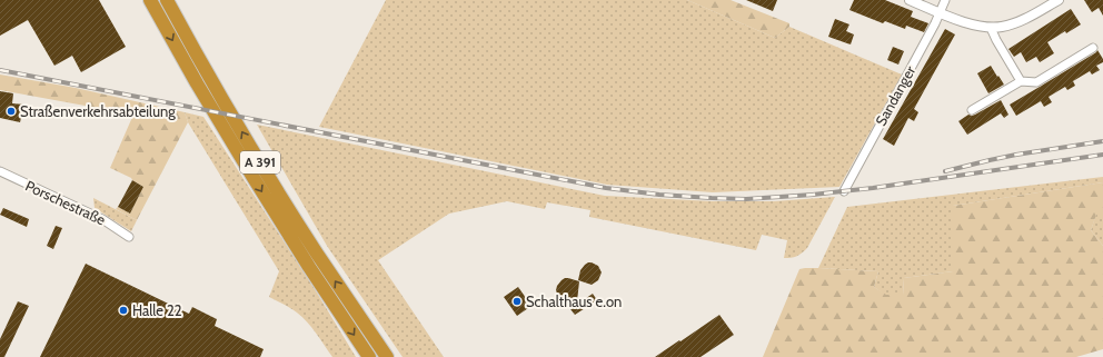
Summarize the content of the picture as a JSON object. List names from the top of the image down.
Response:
{
  "streets": {
    "highway": ["A 391"],
    "street": ["Sandanger", "Porschestraße"]
  },
  "places": ["Straßenverkehrsabteilung", "Schalthaus e.on", "Halle 22"]
}
